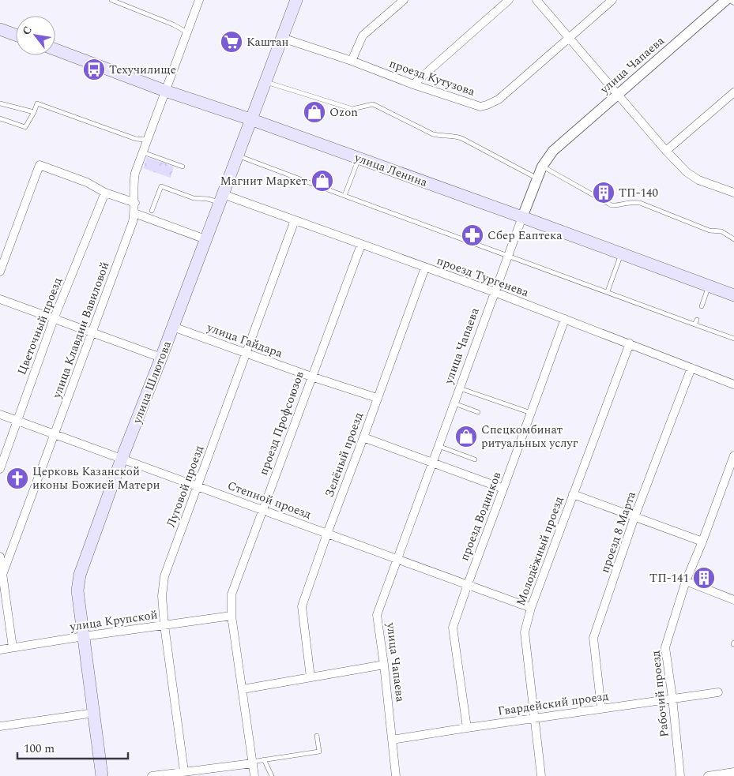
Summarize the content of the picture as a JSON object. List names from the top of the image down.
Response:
{
  "streets": {
    "main road": ["улица Ленина", "улица Шлютова"],
    "street": [
      "улица Чапаева",
      "проезд Кутузова",
      "проезд Тургенева",
      "Цветочный проезд",
      "улица Клавдии Вавиловой",
      "улица Гайдара",
      "проезд Профсоюзов",
      "Зелёный проезд",
      "Луговой проезд",
      "Степной проезд",
      "проезд Водников",
      "проезд 8 Марта",
      "Молодёжный проезд",
      "улица Крупской",
      "Рабочий проезд",
      "Гвардейский проезд"
    ]
  },
  "crossings": [
    ["улица Чапаева", "улица Ленина"],
    ["улица Чапаева", "проезд Тургенева"],
    ["улица Чапаева", "Степной проезд"],
    ["улица Чапаева", "Гвардейский проезд"],
    ["проезд Кутузова", "улица Шлютова"],
    ["улица Ленина", "улица Клавдии Вавиловой"],
    ["улица Ленина", "улица Шлютова"],
    ["проезд Тургенева", "улица Шлютова"],
    ["проезд Тургенева", "проезд Профсоюзов"],
    ["проезд Тургенева", "Зелёный проезд"],
    ["проезд Тургенева", "Луговой проезд"],
    ["проезд Тургенева", "проезд Водников"],
    ["проезд Тургенева", "проезд 8 Марта"],
    ["проезд Тургенева", "Молодёжный проезд"],
    ["Цветочный проезд", "Степной проезд"],
    ["улица Клавдии Вавиловой", "Степной проезд"],
    ["улица Гайдара", "улица Шлютова"],
    ["улица Гайдара", "проезд Профсоюзов"],
    ["улица Гайдара", "Зелёный проезд"],
    ["улица Гайдара", "Луговой проезд"],
    ["улица Шлютова", "Степной проезд"],
    ["улица Шлютова", "улица Крупской"],
    ["проезд Профсоюзов", "Степной проезд"],
    ["проезд Профсоюзов", "улица Крупской"],
    ["Зелёный проезд", "Степной проезд"],
    ["Луговой проезд", "Степной проезд"],
    ["Луговой проезд", "улица Крупской"],
    ["Степной проезд", "проезд Водников"],
    ["Степной проезд", "Молодёжный проезд"],
    ["проезд Водников", "Гвардейский проезд"],
    ["проезд 8 Марта", "Гвардейский проезд"],
    ["Молодёжный проезд", "Гвардейский проезд"],
    ["Рабочий проезд", "Гвардейский проезд"]
  ],
  "places": {
    "supermarket": ["Каштан"],
    "bus stop": ["Техучилище"],
    "shop": ["Ozon", "Магнит Маркет", "Спецкомбинат ритуальных услуг"],
    "building": ["ТП-140", "ТП-141"],
    "pharmacy": ["Сбер Еаптека"],
    "church": ["Церковь Казанской иконы Божией Матери"]
  },
  "scale_bar": "100 m",
  "north": "top left"
}
